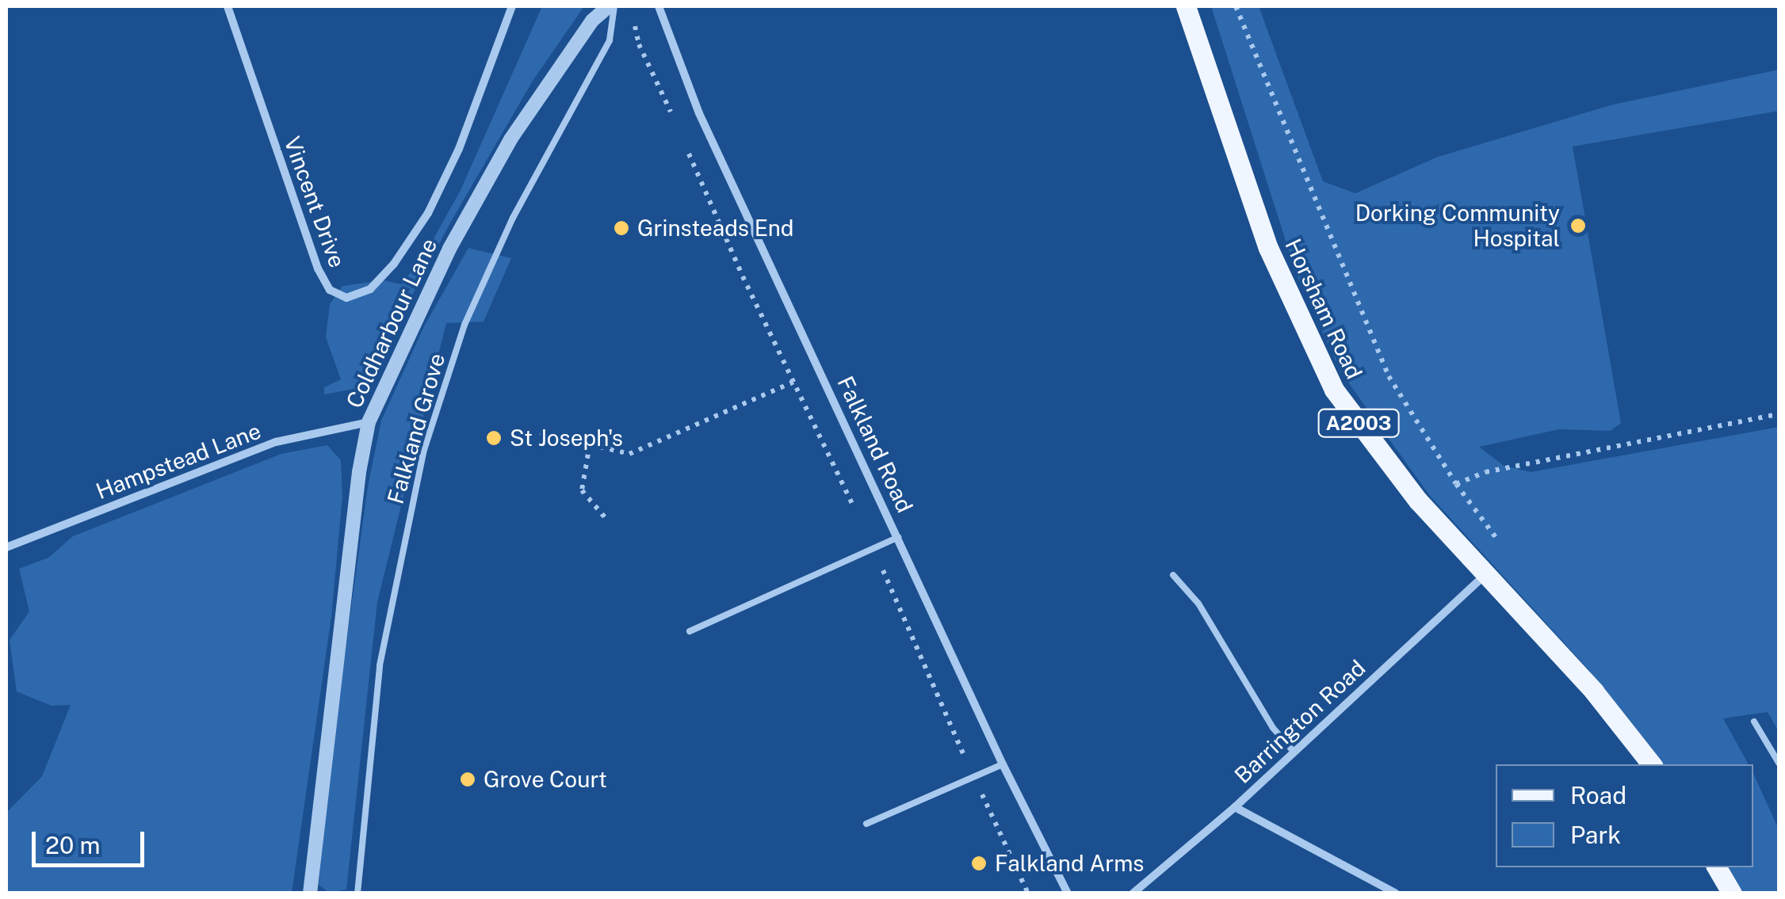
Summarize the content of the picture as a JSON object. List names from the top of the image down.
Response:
{
  "streets": {
    "main road": ["Horsham Road", "A2003"],
    "street": [
      "Vincent Drive",
      "Coldharbour Lane",
      "Falkland Road",
      "Hampstead Lane",
      "Barrington Road"
    ],
    "lane": ["Falkland Grove"]
  },
  "crossings": [
    ["Horsham Road", "Barrington Road"],
    ["Coldharbour Lane", "Falkland Grove"],
    ["Coldharbour Lane", "Hampstead Lane"]
  ],
  "places": [
    "Dorking Community Hospital",
    "Grinsteads End",
    "St Joseph's",
    "Grove Court",
    "Falkland Arms"
  ],
  "legend": ["Road", "Park"],
  "scale_bar": "20 m"
}
